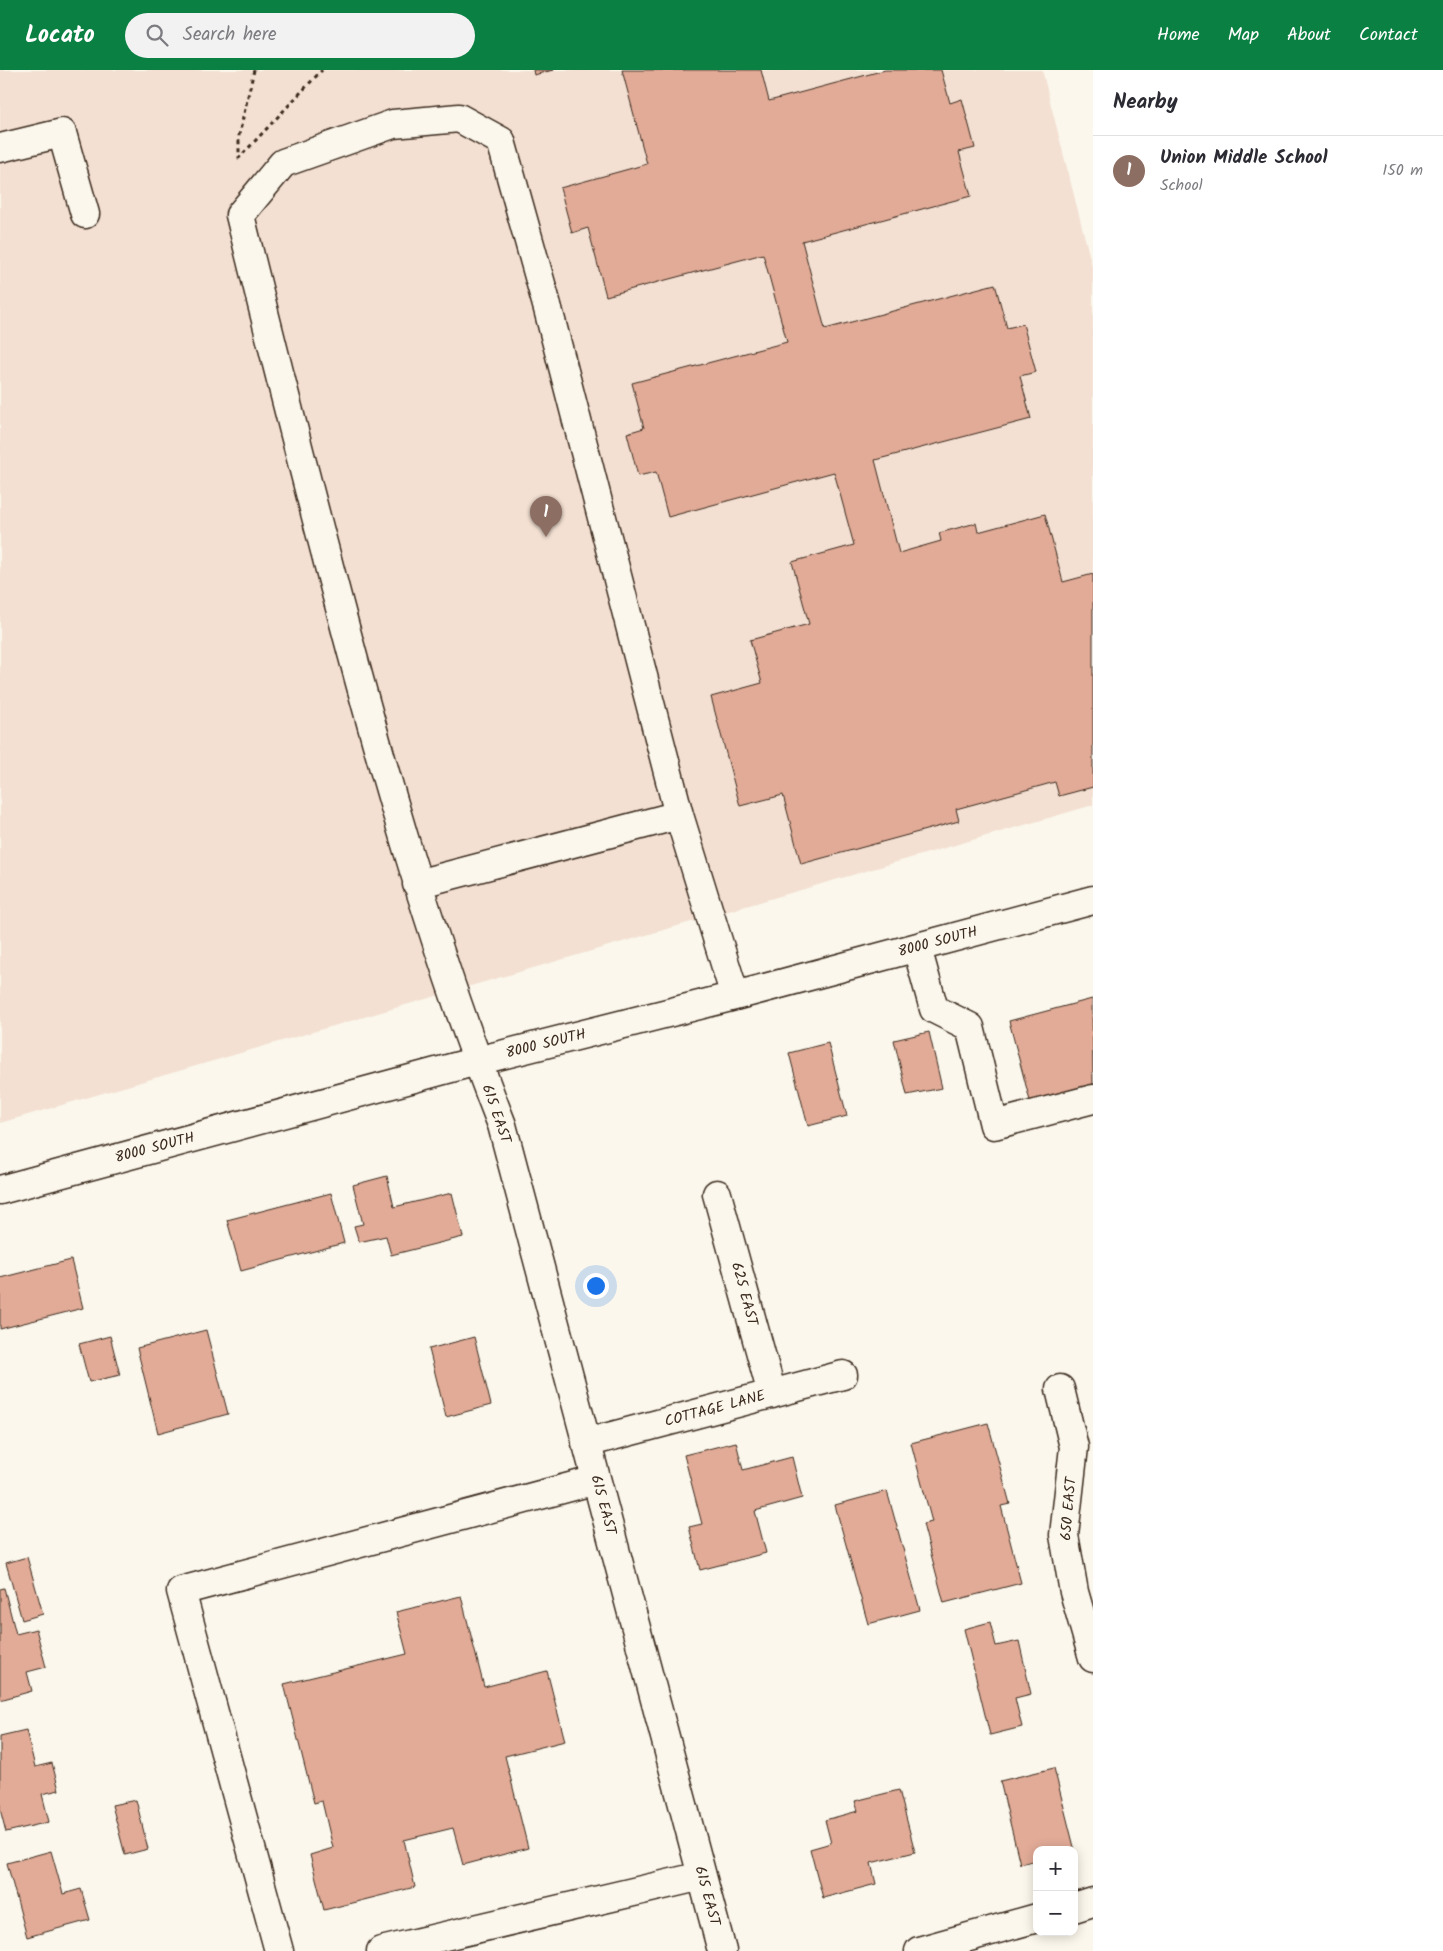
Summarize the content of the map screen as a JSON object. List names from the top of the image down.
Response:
{
  "streets": {
    "street": [
      "8000 SOUTH",
      "615 EAST",
      "625 EAST",
      "COTTAGE LANE",
      "650 EAST"
    ]
  },
  "crossings": [
    ["8000 SOUTH", "615 EAST"],
    ["615 EAST", "COTTAGE LANE"],
    ["625 EAST", "COTTAGE LANE"]
  ],
  "page": {
    "header": "Locato",
    "search": "Search here",
    "nav": [
      "Home",
      "Map",
      "About",
      "Contact"
    ],
    "heading": "Nearby",
    "list": [
      {
        "mark": "1",
        "name": "Union Middle School",
        "note": "School",
        "value": "150 m"
      }
    ],
    "pins": "1",
    "map_buttons": ["+", "−"]
  }
}
